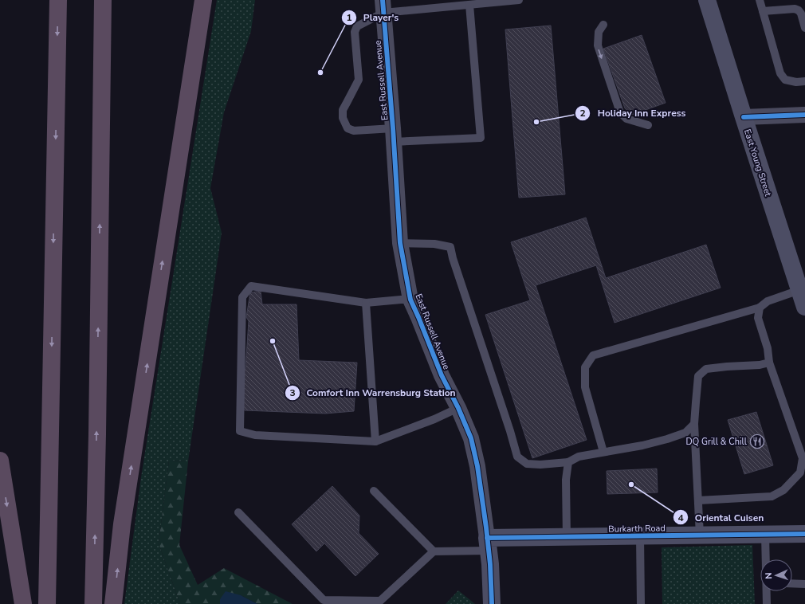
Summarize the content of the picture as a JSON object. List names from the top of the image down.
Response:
{
  "streets": {
    "street": ["East Russell Avenue", "East Young Street", "Burkarth Road"]
  },
  "crossings": [
    ["East Russell Avenue", "Burkarth Road"]
  ],
  "places": {
    "other": [
      "Player's",
      "Holiday Inn Express",
      "Comfort Inn Warrensburg Station",
      "Oriental Cuisen"
    ],
    "restaurant": ["DQ Grill & Chill"]
  },
  "north": "left"
}
